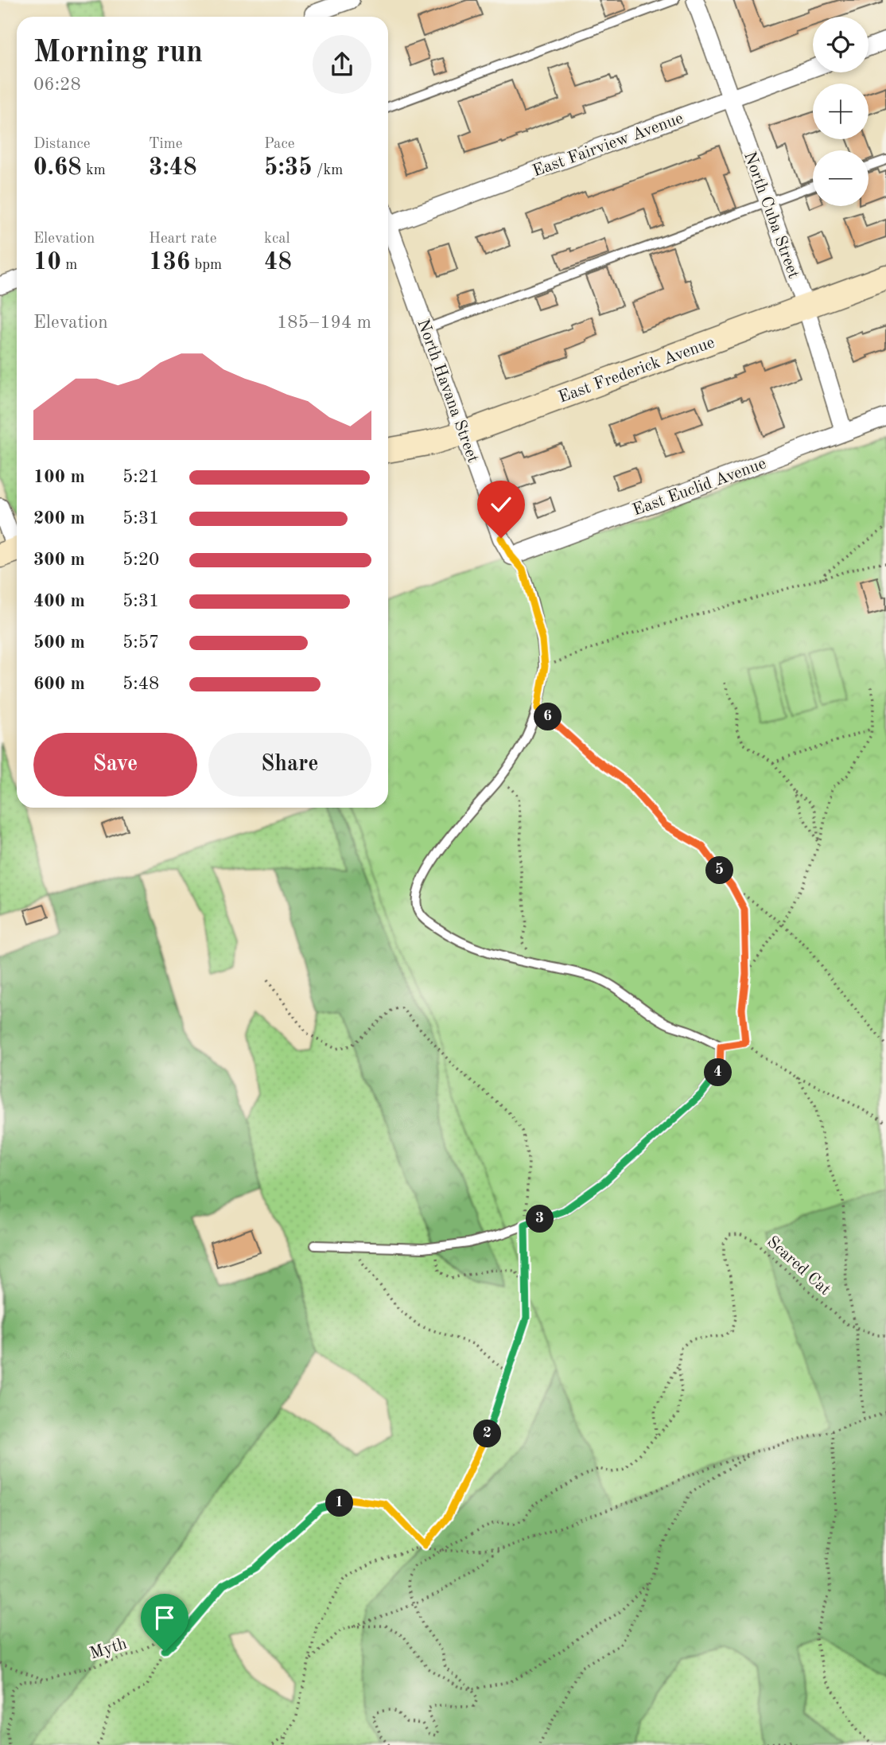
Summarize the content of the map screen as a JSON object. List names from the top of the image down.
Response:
{
  "streets": {
    "main road": ["East Frederick Avenue"],
    "street": [
      "East Fairview Avenue",
      "North Cuba Street",
      "North Havana Street",
      "East Euclid Avenue"
    ],
    "path": ["Scared Cat", "Myth"]
  },
  "crossings": [
    ["East Fairview Avenue", "North Cuba Street"],
    ["East Fairview Avenue", "North Havana Street"],
    ["North Cuba Street", "East Frederick Avenue"],
    ["North Cuba Street", "East Euclid Avenue"],
    ["East Frederick Avenue", "North Havana Street"],
    ["North Havana Street", "East Euclid Avenue"]
  ],
  "page": {
    "map_buttons": ["+", "−"],
    "heading": ["Morning run", "06:28"],
    "stats": [
      ["Distance", "0.68 km"],
      ["Time", "3:48"],
      ["Pace", "5:35 /km"],
      ["Elevation", "10 m"],
      ["Heart rate", "136 bpm"],
      ["kcal", "48"]
    ],
    "chart": ["Elevation", "185–194 m"],
    "list": [
      {
        "name": "100 m",
        "note": "5:21"
      },
      {
        "name": "200 m",
        "note": "5:31"
      },
      {
        "name": "300 m",
        "note": "5:20"
      },
      {
        "name": "400 m",
        "note": "5:31"
      },
      {
        "name": "500 m",
        "note": "5:57"
      },
      {
        "name": "600 m",
        "note": "5:48"
      }
    ],
    "pins": [
      "6",
      "5",
      "4",
      "3",
      "2",
      "1"
    ],
    "buttons": ["Save", "Share"]
  }
}
